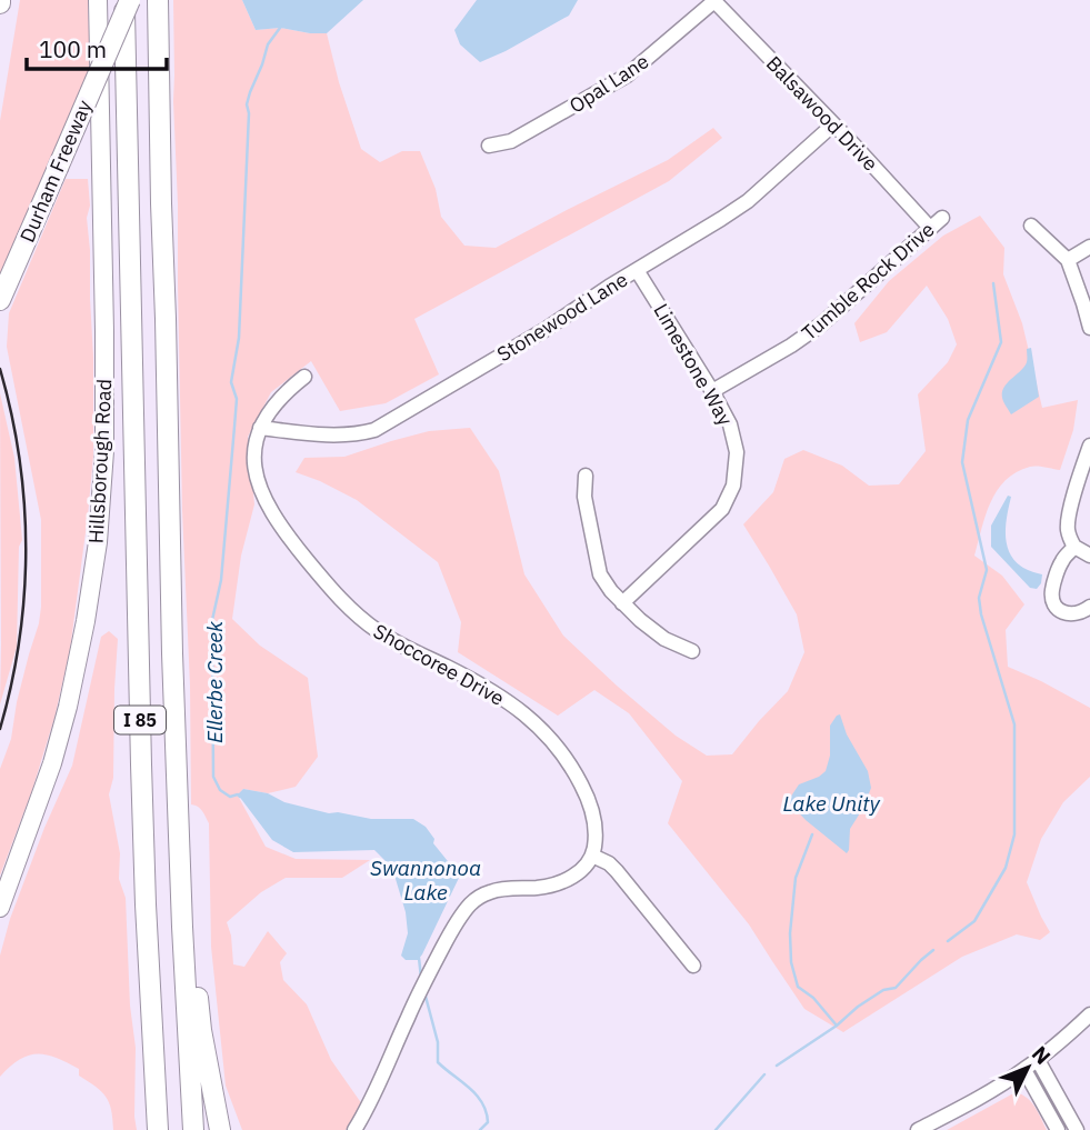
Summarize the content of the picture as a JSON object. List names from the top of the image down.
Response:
{
  "streets": {
    "highway": ["Durham Freeway", "I 85"],
    "main road": ["Hillsborough Road"],
    "street": [
      "Opal Lane",
      "Balsawood Drive",
      "Tumble Rock Drive",
      "Stonewood Lane",
      "Limestone Way",
      "Shoccoree Drive"
    ]
  },
  "crossings": [
    ["Opal Lane", "Balsawood Drive"],
    ["Balsawood Drive", "Tumble Rock Drive"],
    ["Balsawood Drive", "Stonewood Lane"],
    ["Durham Freeway", "I 85"],
    ["Tumble Rock Drive", "Limestone Way"],
    ["Stonewood Lane", "Limestone Way"],
    ["Stonewood Lane", "Shoccoree Drive"]
  ],
  "water": ["Ellerbe Creek", "Lake Unity", "Swannonoa Lake"],
  "scale_bar": "100 m",
  "north": "top right"
}
